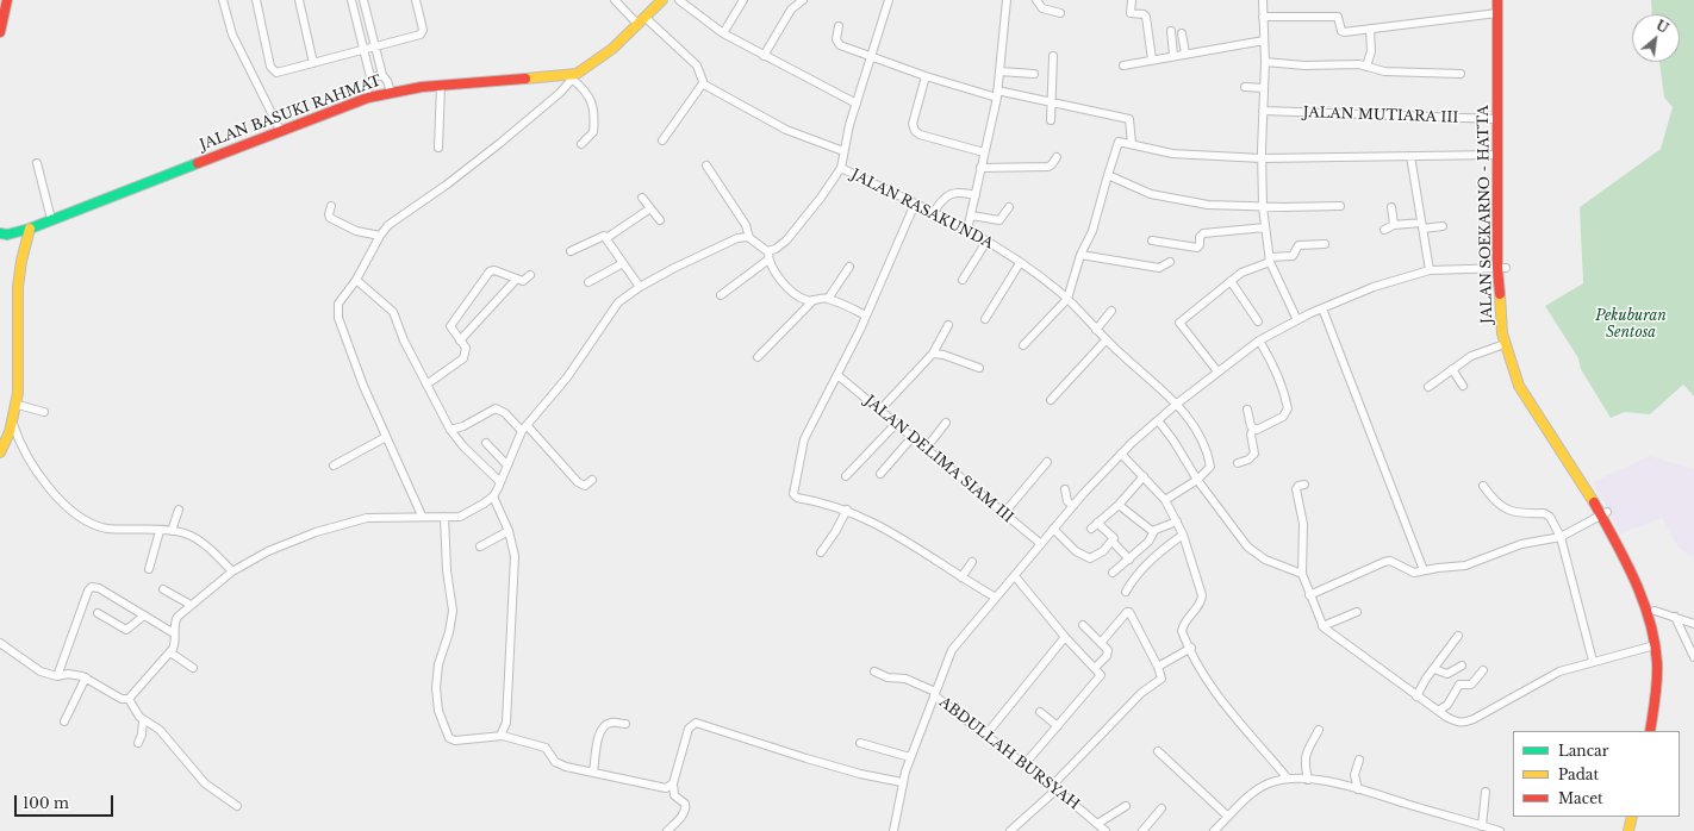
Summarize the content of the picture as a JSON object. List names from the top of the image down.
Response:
{
  "streets": {
    "main road": ["JALAN BASUKI RAHMAT", "JALAN SOEKARNO - HATTA"],
    "street": [
      "JALAN MUTIARA III",
      "JALAN RASAKUNDA",
      "JALAN DELIMA SIAM III",
      "ABDULLAH BURSYAH"
    ]
  },
  "crossings": [
    ["JALAN MUTIARA III", "JALAN SOEKARNO - HATTA"]
  ],
  "parks": ["Pekuburan Sentosa"],
  "legend": ["Lancar", "Padat", "Macet"],
  "scale_bar": "100 m",
  "north": "top right"
}
